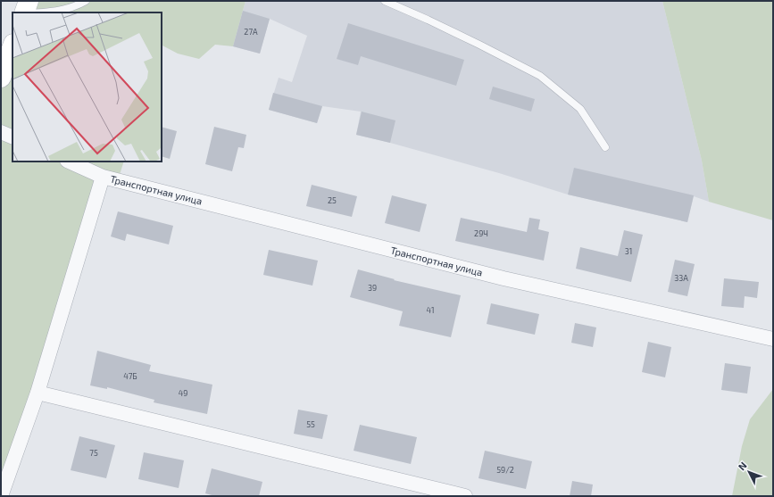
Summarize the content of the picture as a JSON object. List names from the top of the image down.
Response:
{
  "streets": {
    "street": ["Транспортная улица"]
  },
  "house_numbers": [
    "27А",
    "25",
    "29Ч",
    "31",
    "33А",
    "39",
    "41",
    "47Б",
    "49",
    "55",
    "75",
    "59/2"
  ],
  "north": "top left"
}
